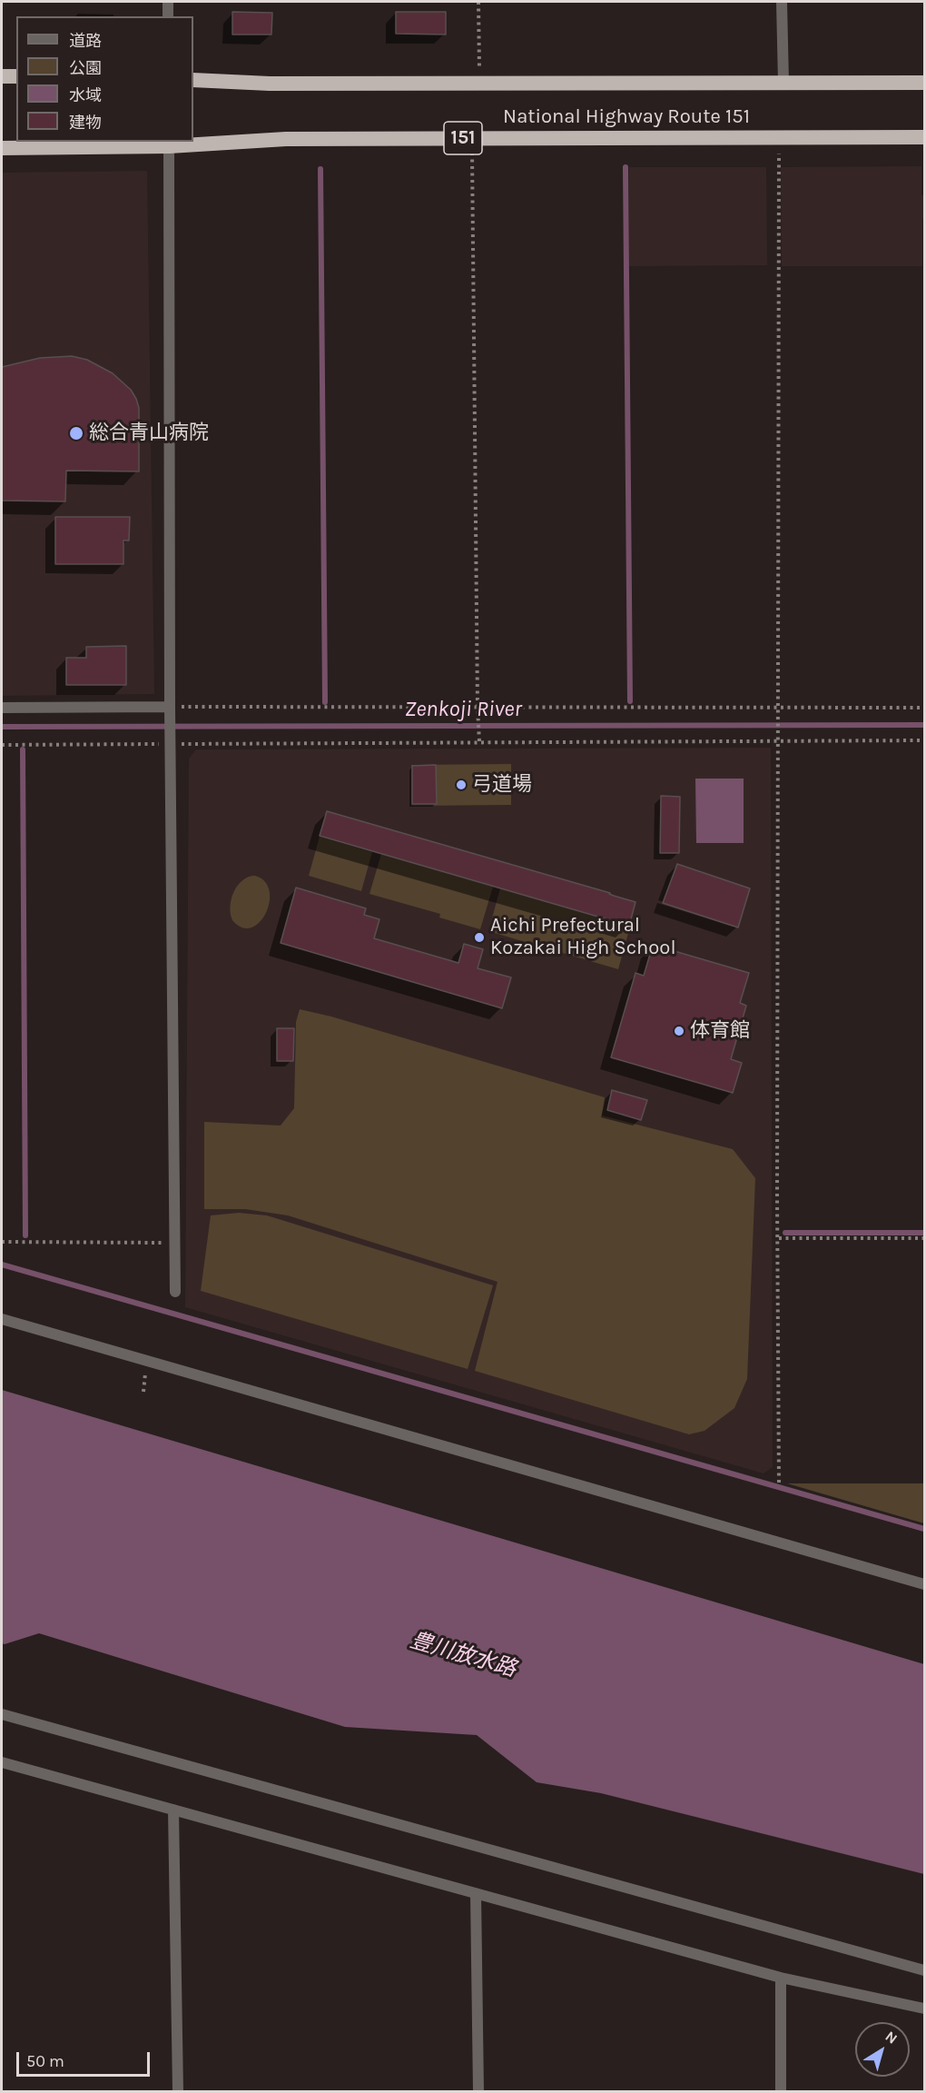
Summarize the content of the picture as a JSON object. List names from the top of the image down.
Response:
{
  "streets": {
    "highway": ["National Highway Route 151", "151"]
  },
  "water": ["Zenkoji River", "豊川放水路"],
  "places": [
    "総合青山病院",
    "弓道場",
    "Aichi Prefectural Kozakai High School",
    "体育館"
  ],
  "legend": [
    "道路",
    "公園",
    "水域",
    "建物"
  ],
  "scale_bar": "50 m",
  "north": "top right"
}
